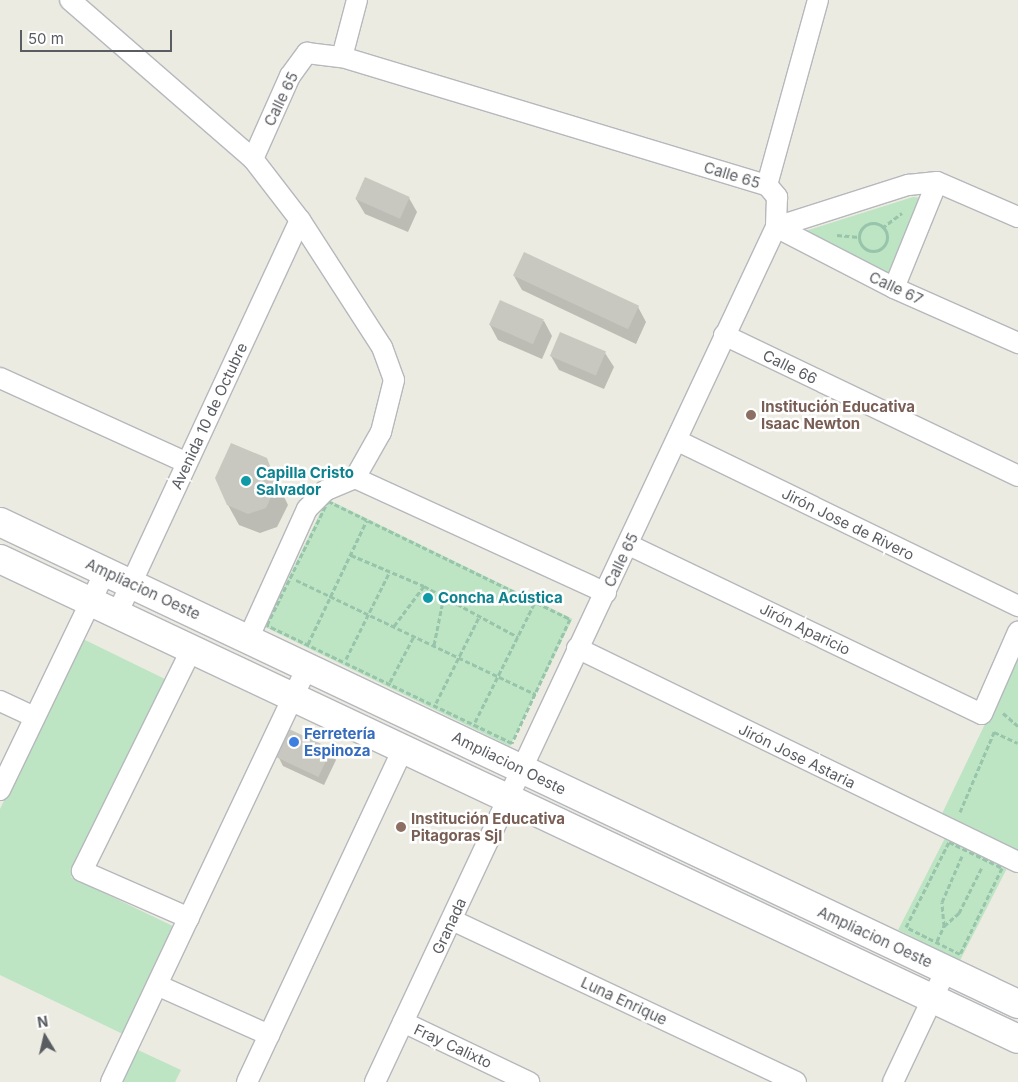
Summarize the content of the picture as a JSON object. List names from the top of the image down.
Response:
{
  "streets": {
    "main road": ["Ampliacion Oeste"],
    "street": [
      "Calle 65",
      "Calle 67",
      "Calle 66",
      "Avenida 10 de Octubre",
      "Jirón Jose de Rivero",
      "Jirón Aparicio",
      "Jirón Jose Astaria",
      "Granada",
      "Luna Enrique",
      "Fray Calixto"
    ]
  },
  "crossings": [
    ["Calle 65", "Calle 67"],
    ["Calle 65", "Calle 66"],
    ["Calle 65", "Jirón Jose de Rivero"],
    ["Calle 65", "Ampliacion Oeste"],
    ["Calle 65", "Jirón Aparicio"],
    ["Calle 65", "Jirón Jose Astaria"],
    ["Calle 65", "Granada"],
    ["Avenida 10 de Octubre", "Ampliacion Oeste"],
    ["Ampliacion Oeste", "Granada"],
    ["Granada", "Luna Enrique"],
    ["Granada", "Fray Calixto"]
  ],
  "places": [
    "Institución Educativa Isaac Newton",
    "Capilla Cristo Salvador",
    "Concha Acústica",
    "Ferretería Espinoza",
    "Institución Educativa Pitagoras Sjl"
  ],
  "scale_bar": "50 m",
  "north": "top"
}
